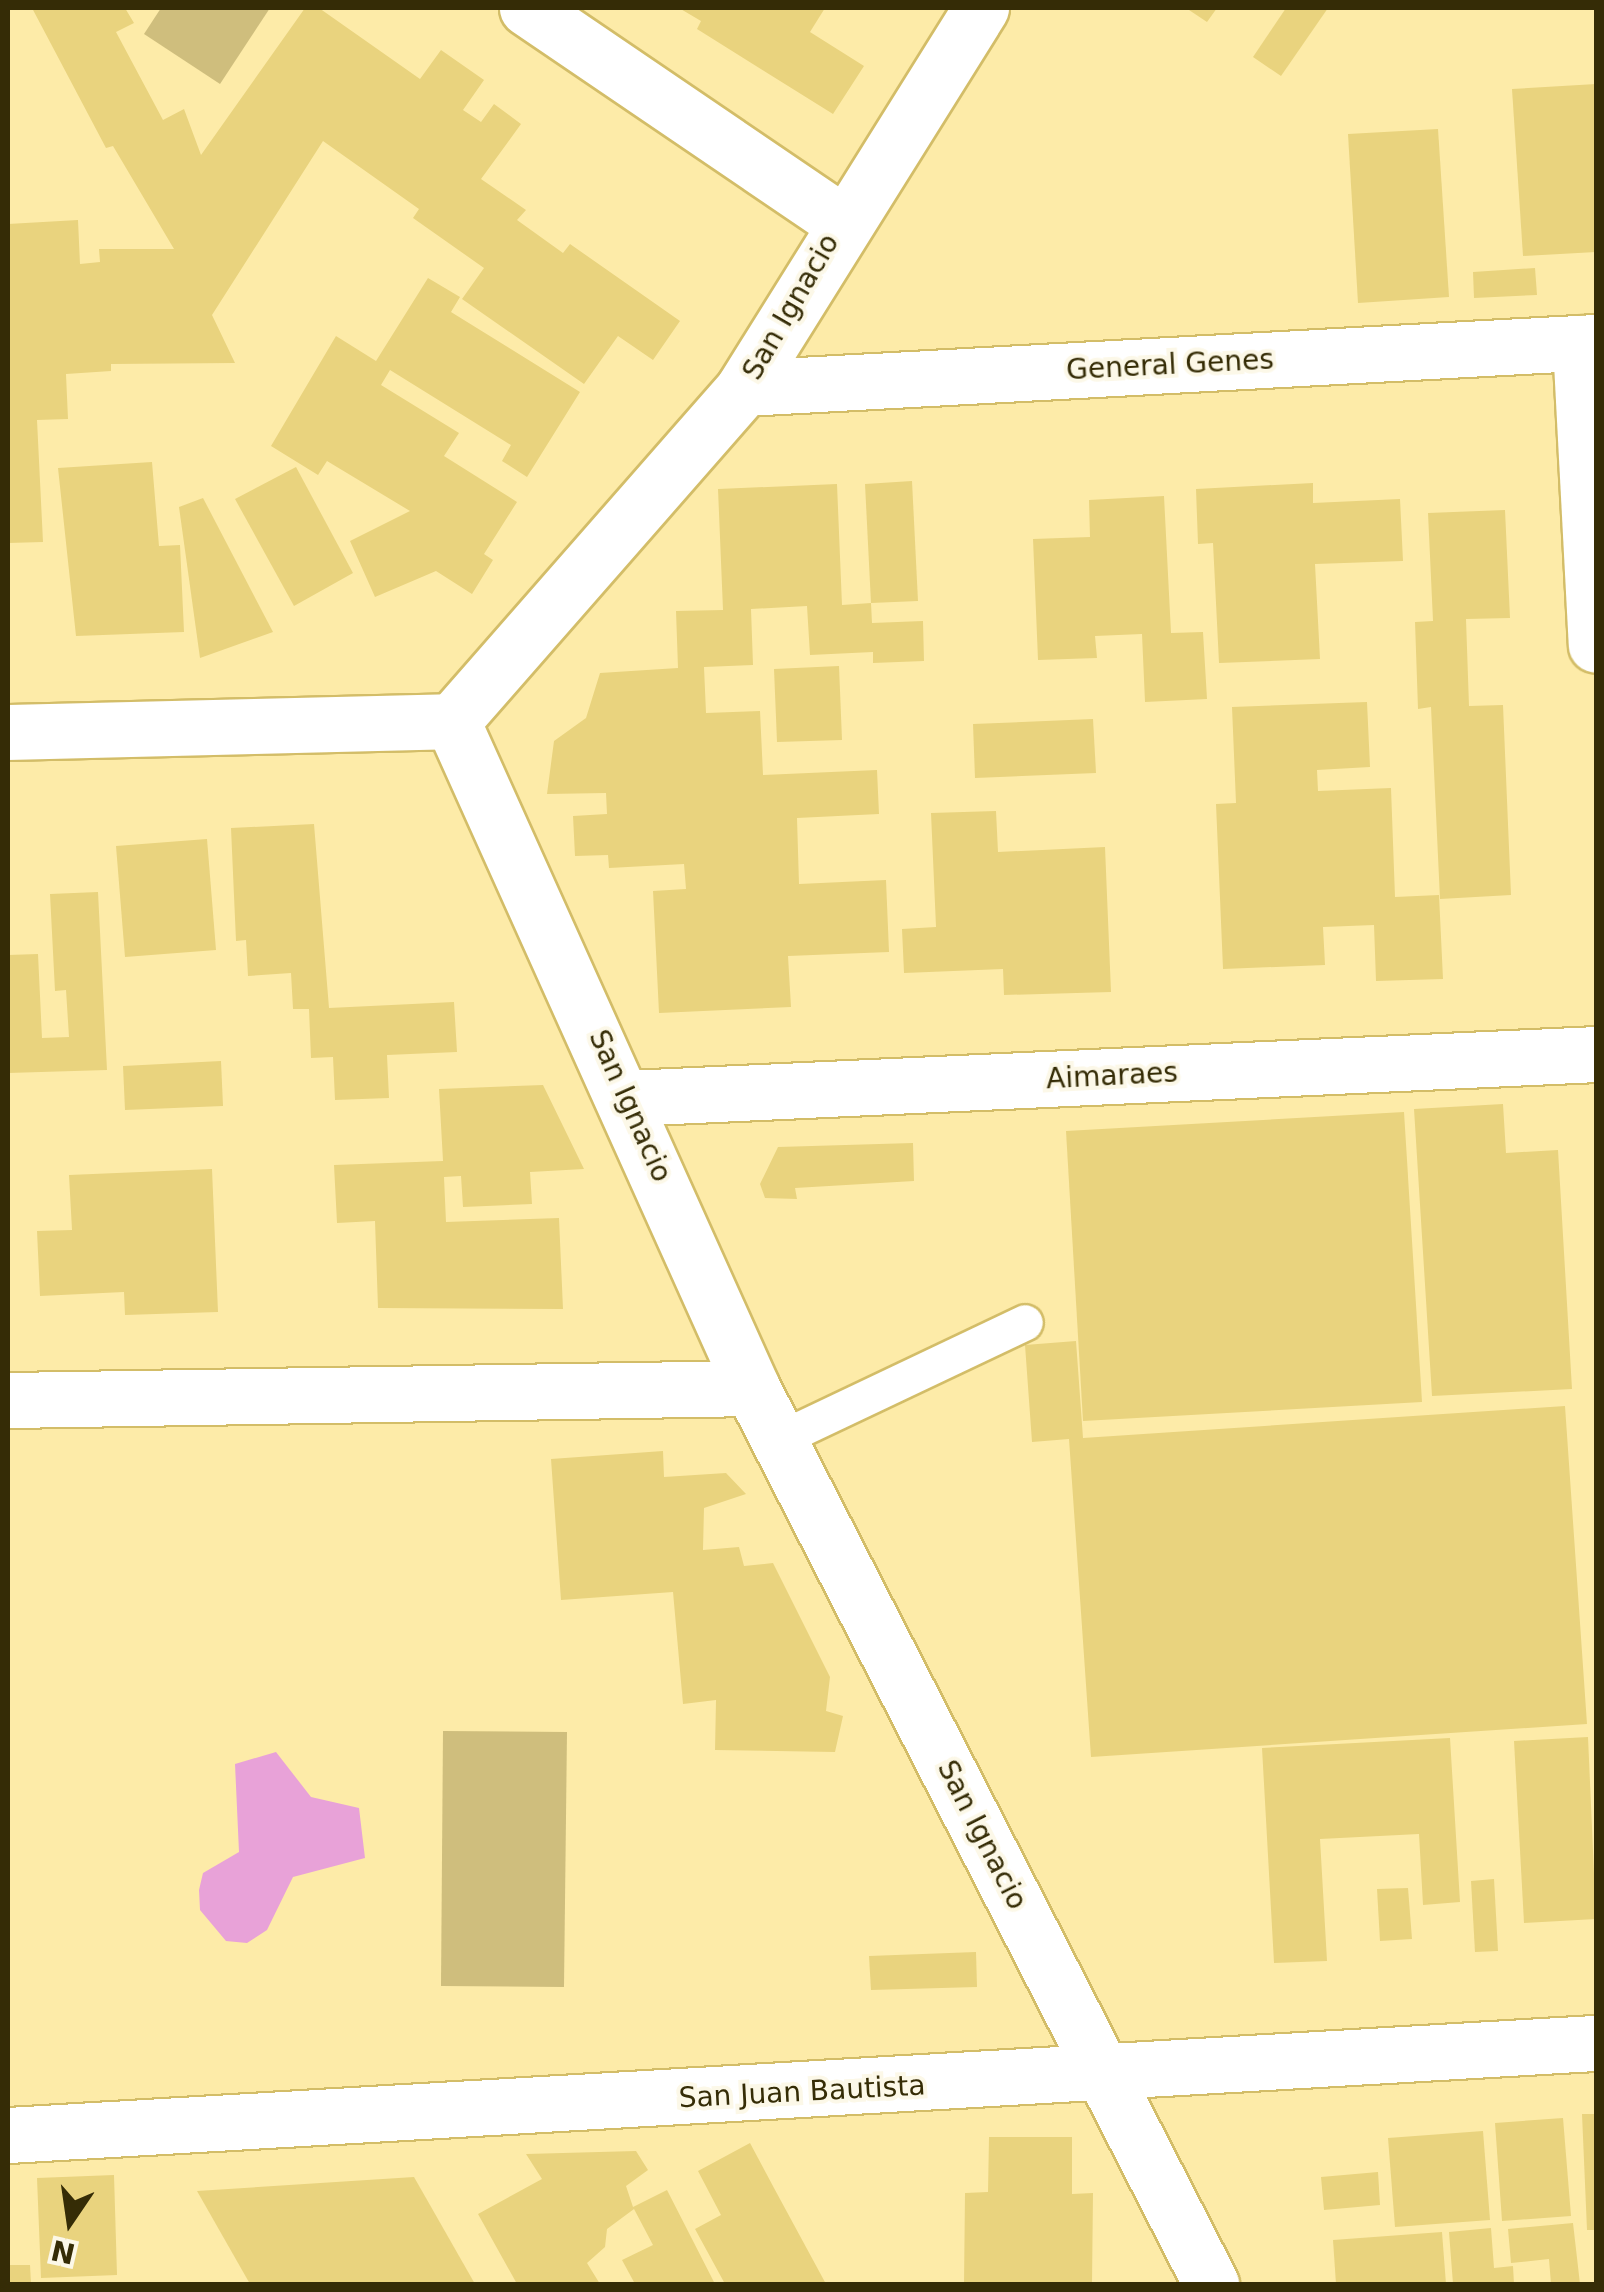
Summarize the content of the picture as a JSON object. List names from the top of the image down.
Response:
{
  "streets": {
    "street": [
      "San Ignacio",
      "General Genes",
      "Aimaraes",
      "San Juan Bautista"
    ]
  },
  "crossings": [
    ["San Ignacio", "General Genes"],
    ["San Ignacio", "Aimaraes"],
    ["San Ignacio", "San Juan Bautista"]
  ],
  "north": "bottom"
}
